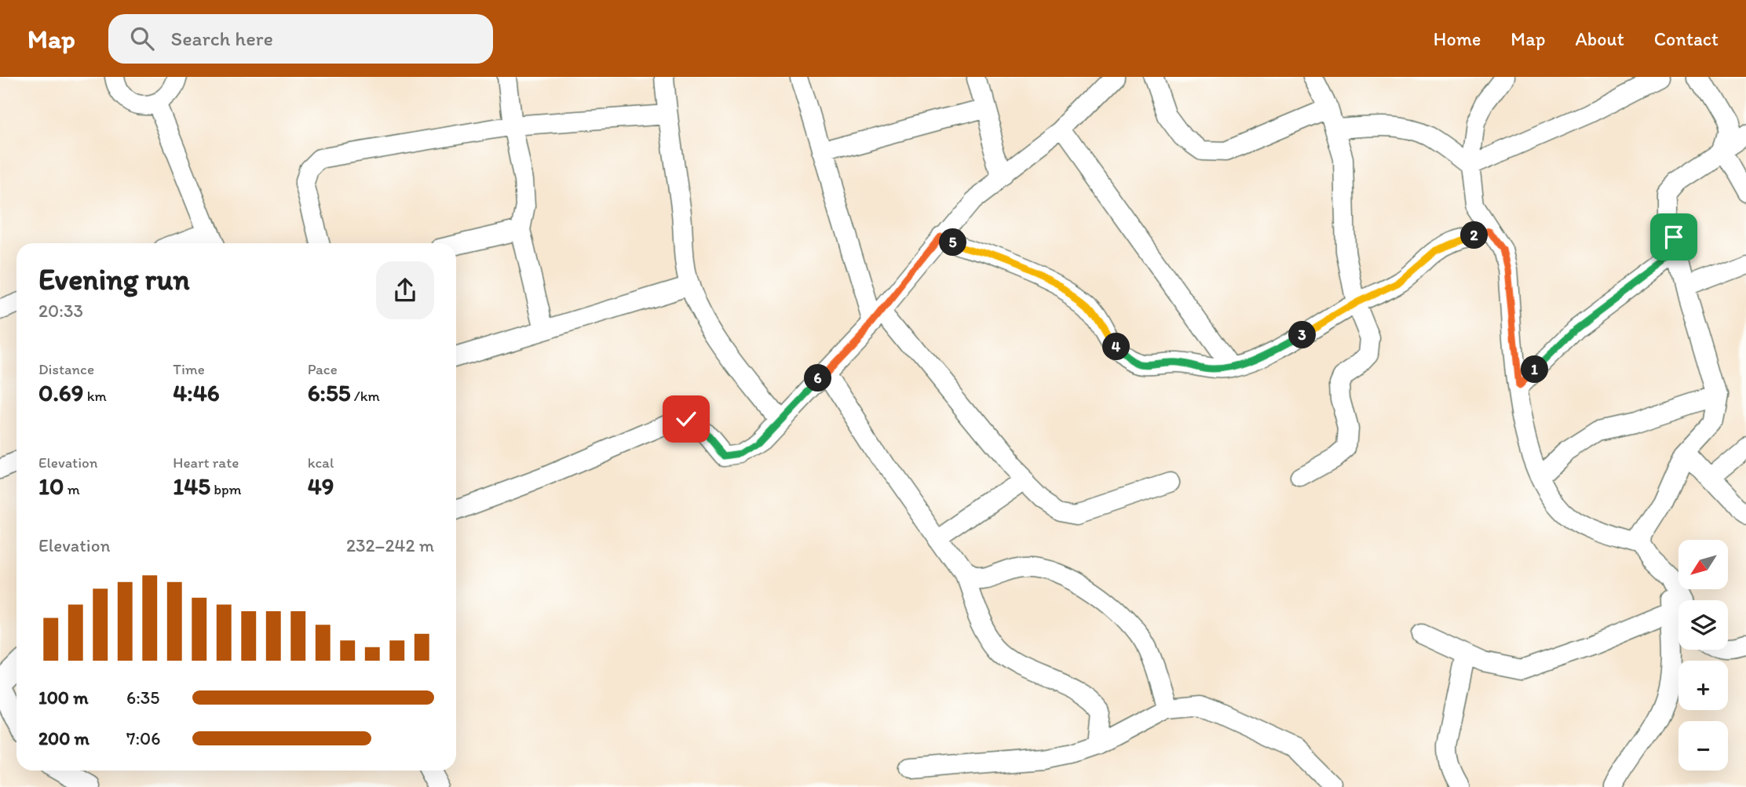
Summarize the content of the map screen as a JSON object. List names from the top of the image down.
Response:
{
  "north": "bottom left",
  "page": {
    "header": "Map",
    "search": "Search here",
    "nav": [
      "Home",
      "Map",
      "About",
      "Contact"
    ],
    "pins": [
      "2",
      "5",
      "3",
      "4",
      "1",
      "6"
    ],
    "heading": ["Evening run", "20:33"],
    "stats": [
      ["Distance", "0.69 km"],
      ["Time", "4:46"],
      ["Pace", "6:55 /km"],
      ["Elevation", "10 m"],
      ["Heart rate", "145 bpm"],
      ["kcal", "49"]
    ],
    "chart": ["Elevation", "232–242 m"],
    "map_buttons": ["+", "−"],
    "list": [
      {
        "name": "100 m",
        "note": "6:35"
      },
      {
        "name": "200 m",
        "note": "7:06"
      }
    ]
  }
}
